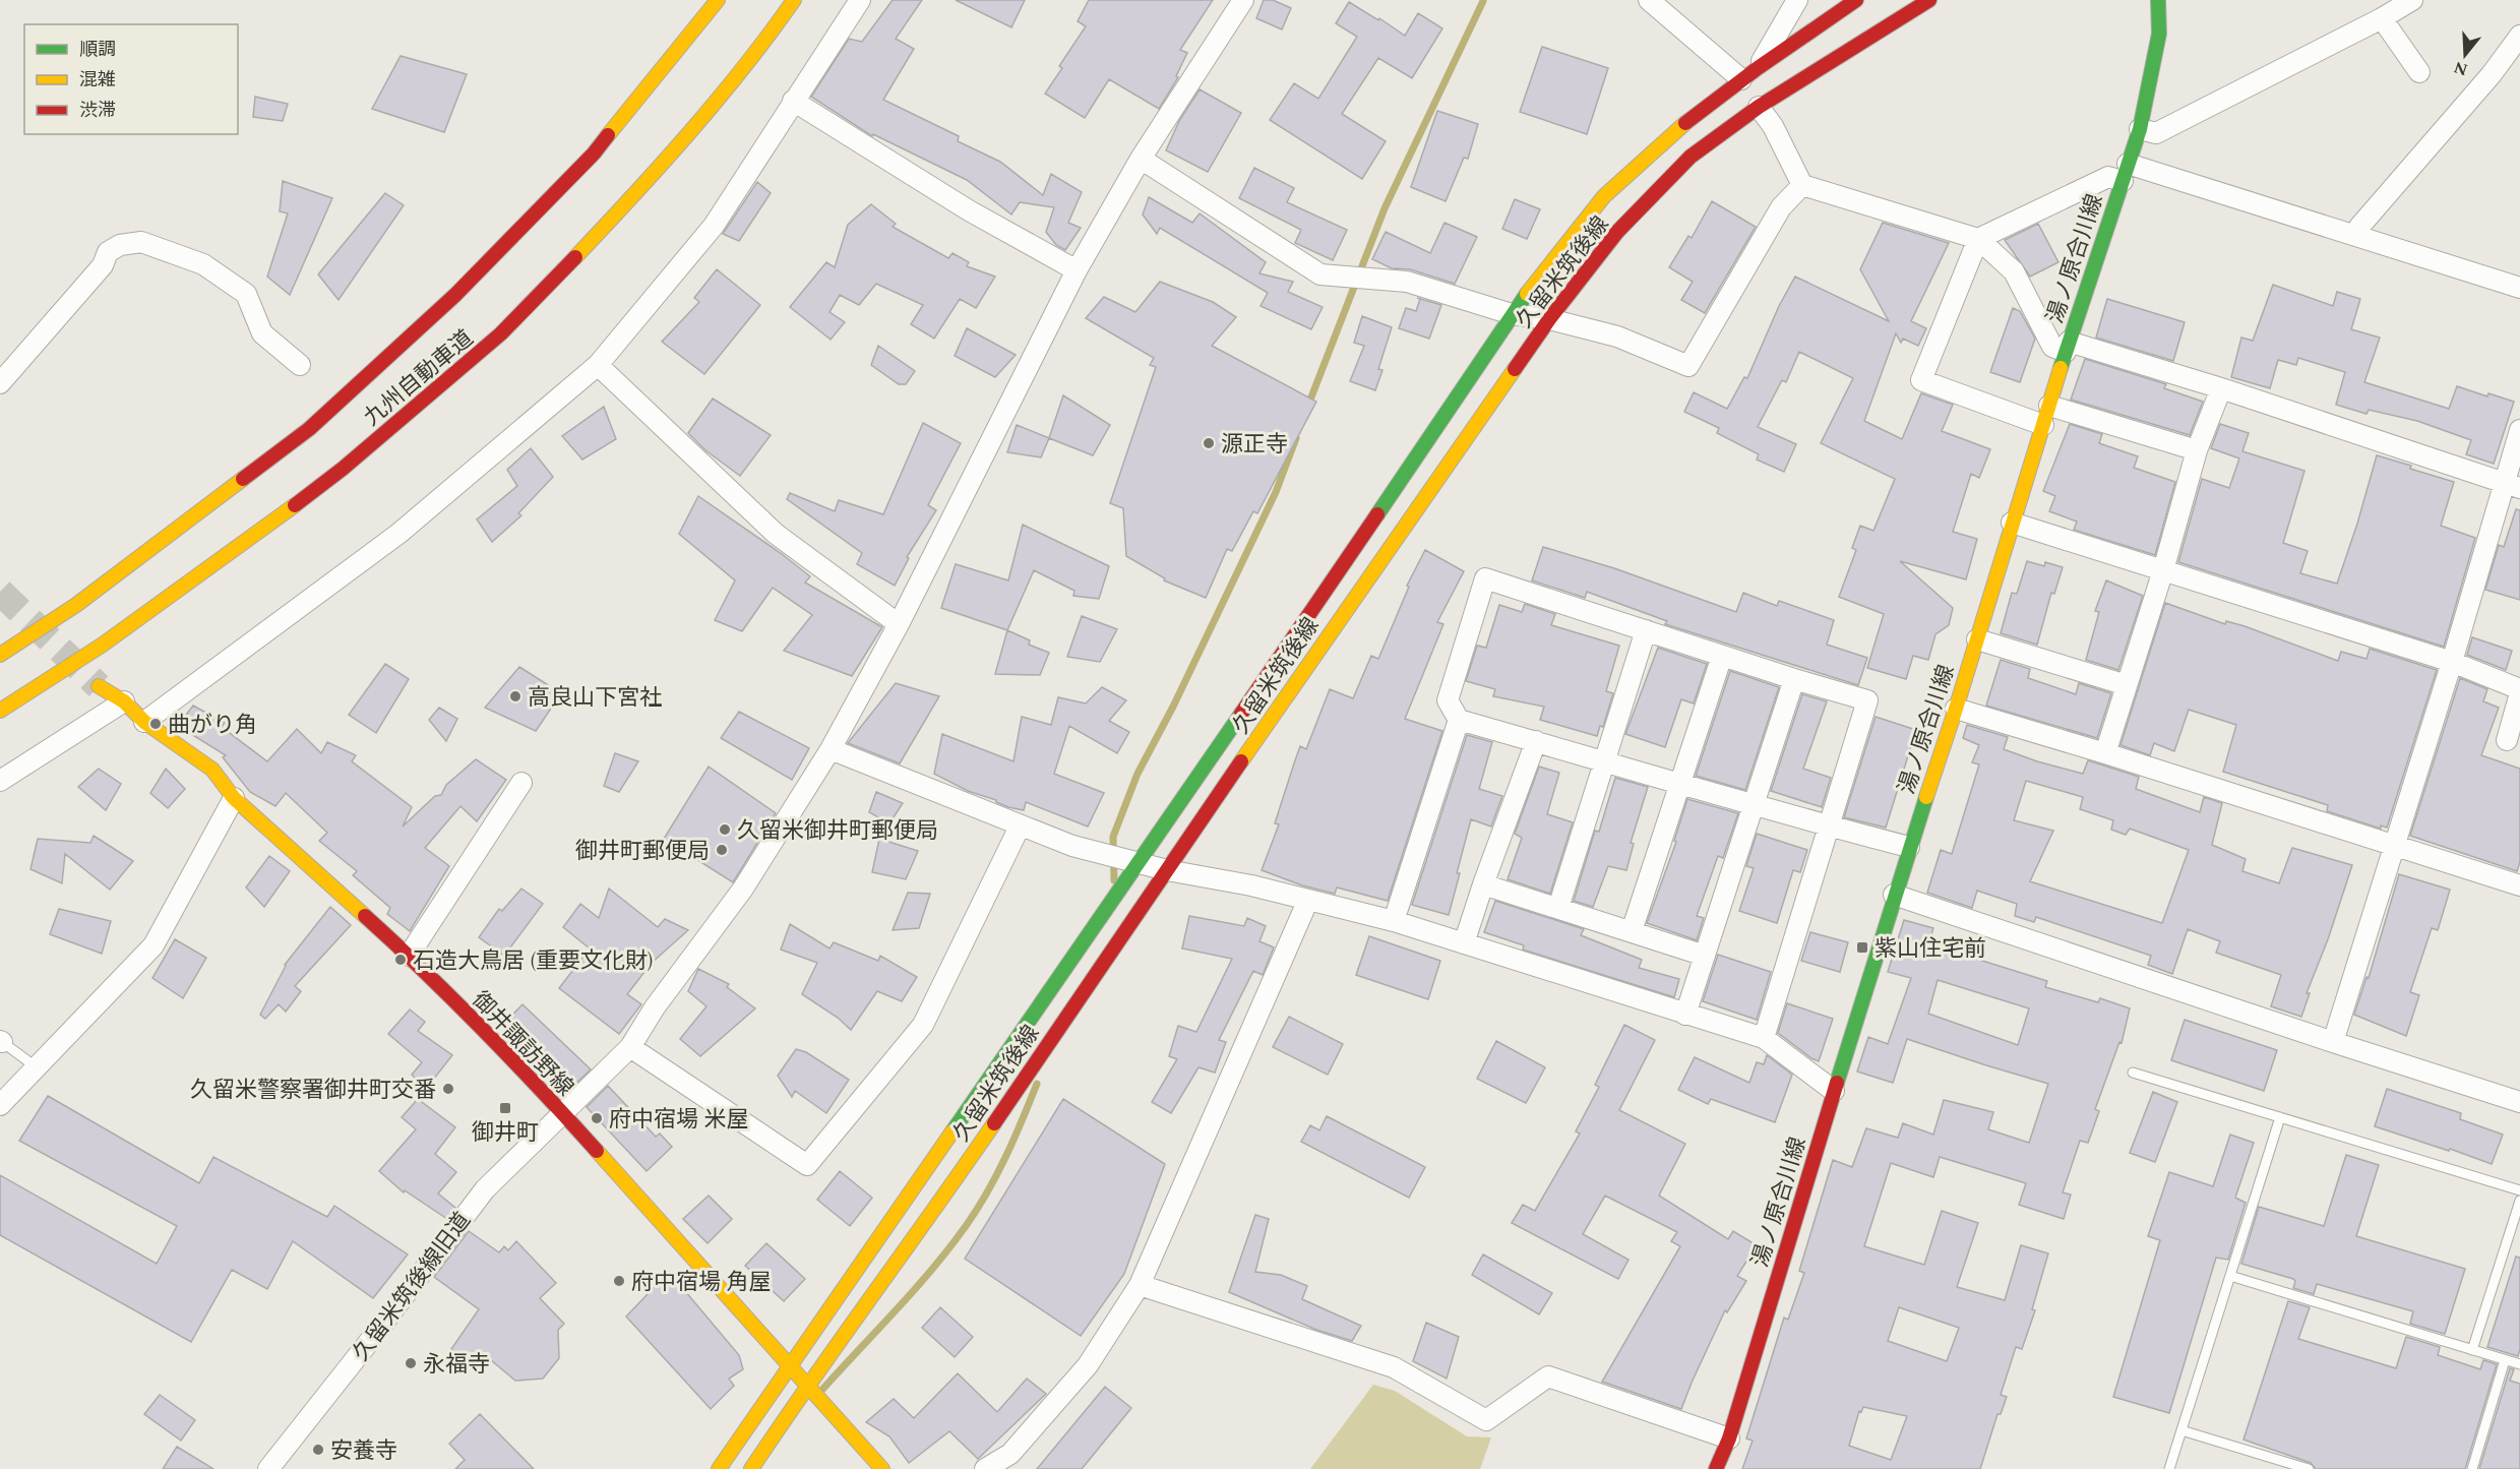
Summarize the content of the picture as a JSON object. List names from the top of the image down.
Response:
{
  "streets": {
    "main road": [
      "湯ノ原合川線",
      "久留米筑後線",
      "九州自動車道",
      "御井諏訪野線"
    ],
    "street": ["久留米筑後線旧道"]
  },
  "crossings": [
    ["久留米筑後線", "御井諏訪野線"],
    ["御井諏訪野線", "久留米筑後線旧道"]
  ],
  "places": {
    "other": [
      "源正寺",
      "高良山下宮社",
      "曲がり角",
      "久留米御井町郵便局",
      "御井町郵便局",
      "石造大鳥居 (重要文化財)",
      "久留米警察署御井町交番",
      "府中宿場 米屋",
      "府中宿場 角屋",
      "永福寺",
      "安養寺"
    ],
    "transit": ["紫山住宅前", "御井町"]
  },
  "legend": ["順調", "混雑", "渋滞"],
  "north": "bottom"
}
